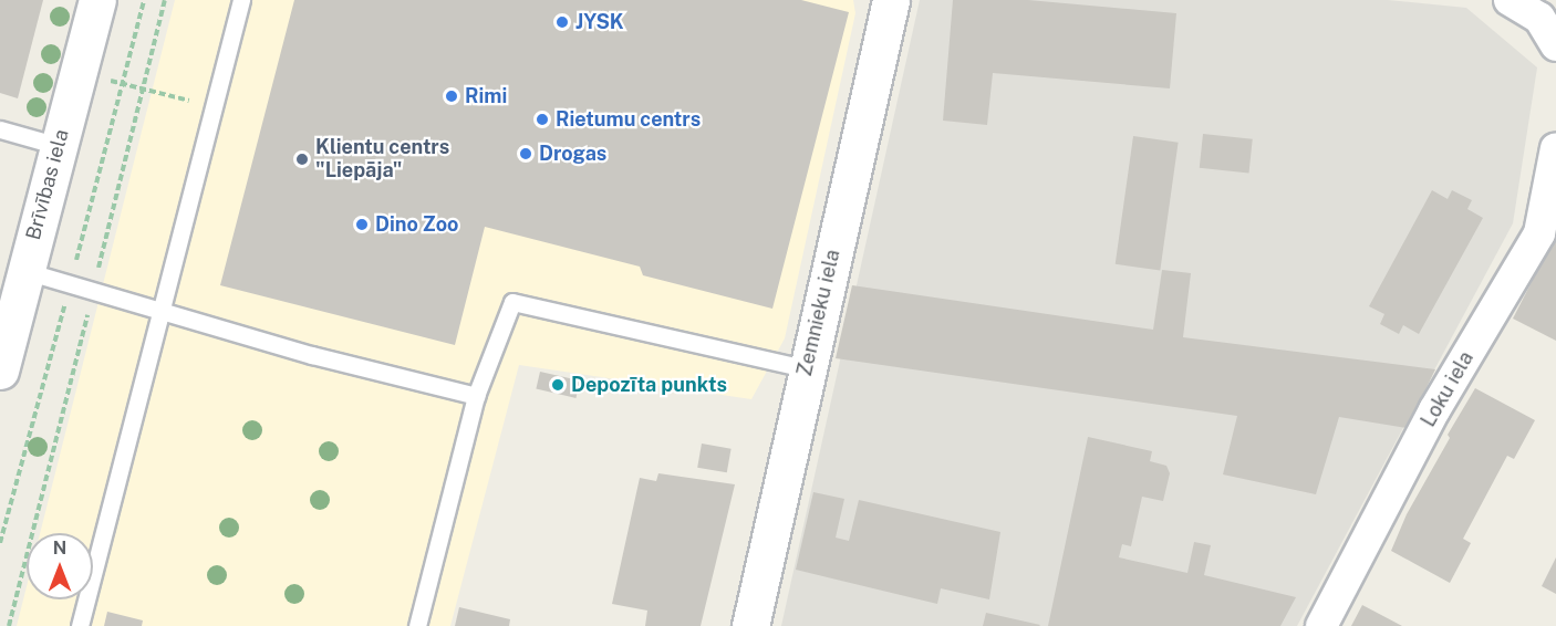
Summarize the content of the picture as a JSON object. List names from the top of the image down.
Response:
{
  "streets": {
    "main road": ["Brīvības iela", "Zemnieku iela"],
    "street": ["Loku iela"]
  },
  "places": [
    "JYSK",
    "Rimi",
    "Rietumu centrs",
    "Drogas",
    "Klientu centrs \"Liepāja\"",
    "Dino Zoo",
    "Depozīta punkts"
  ],
  "north": "top"
}
